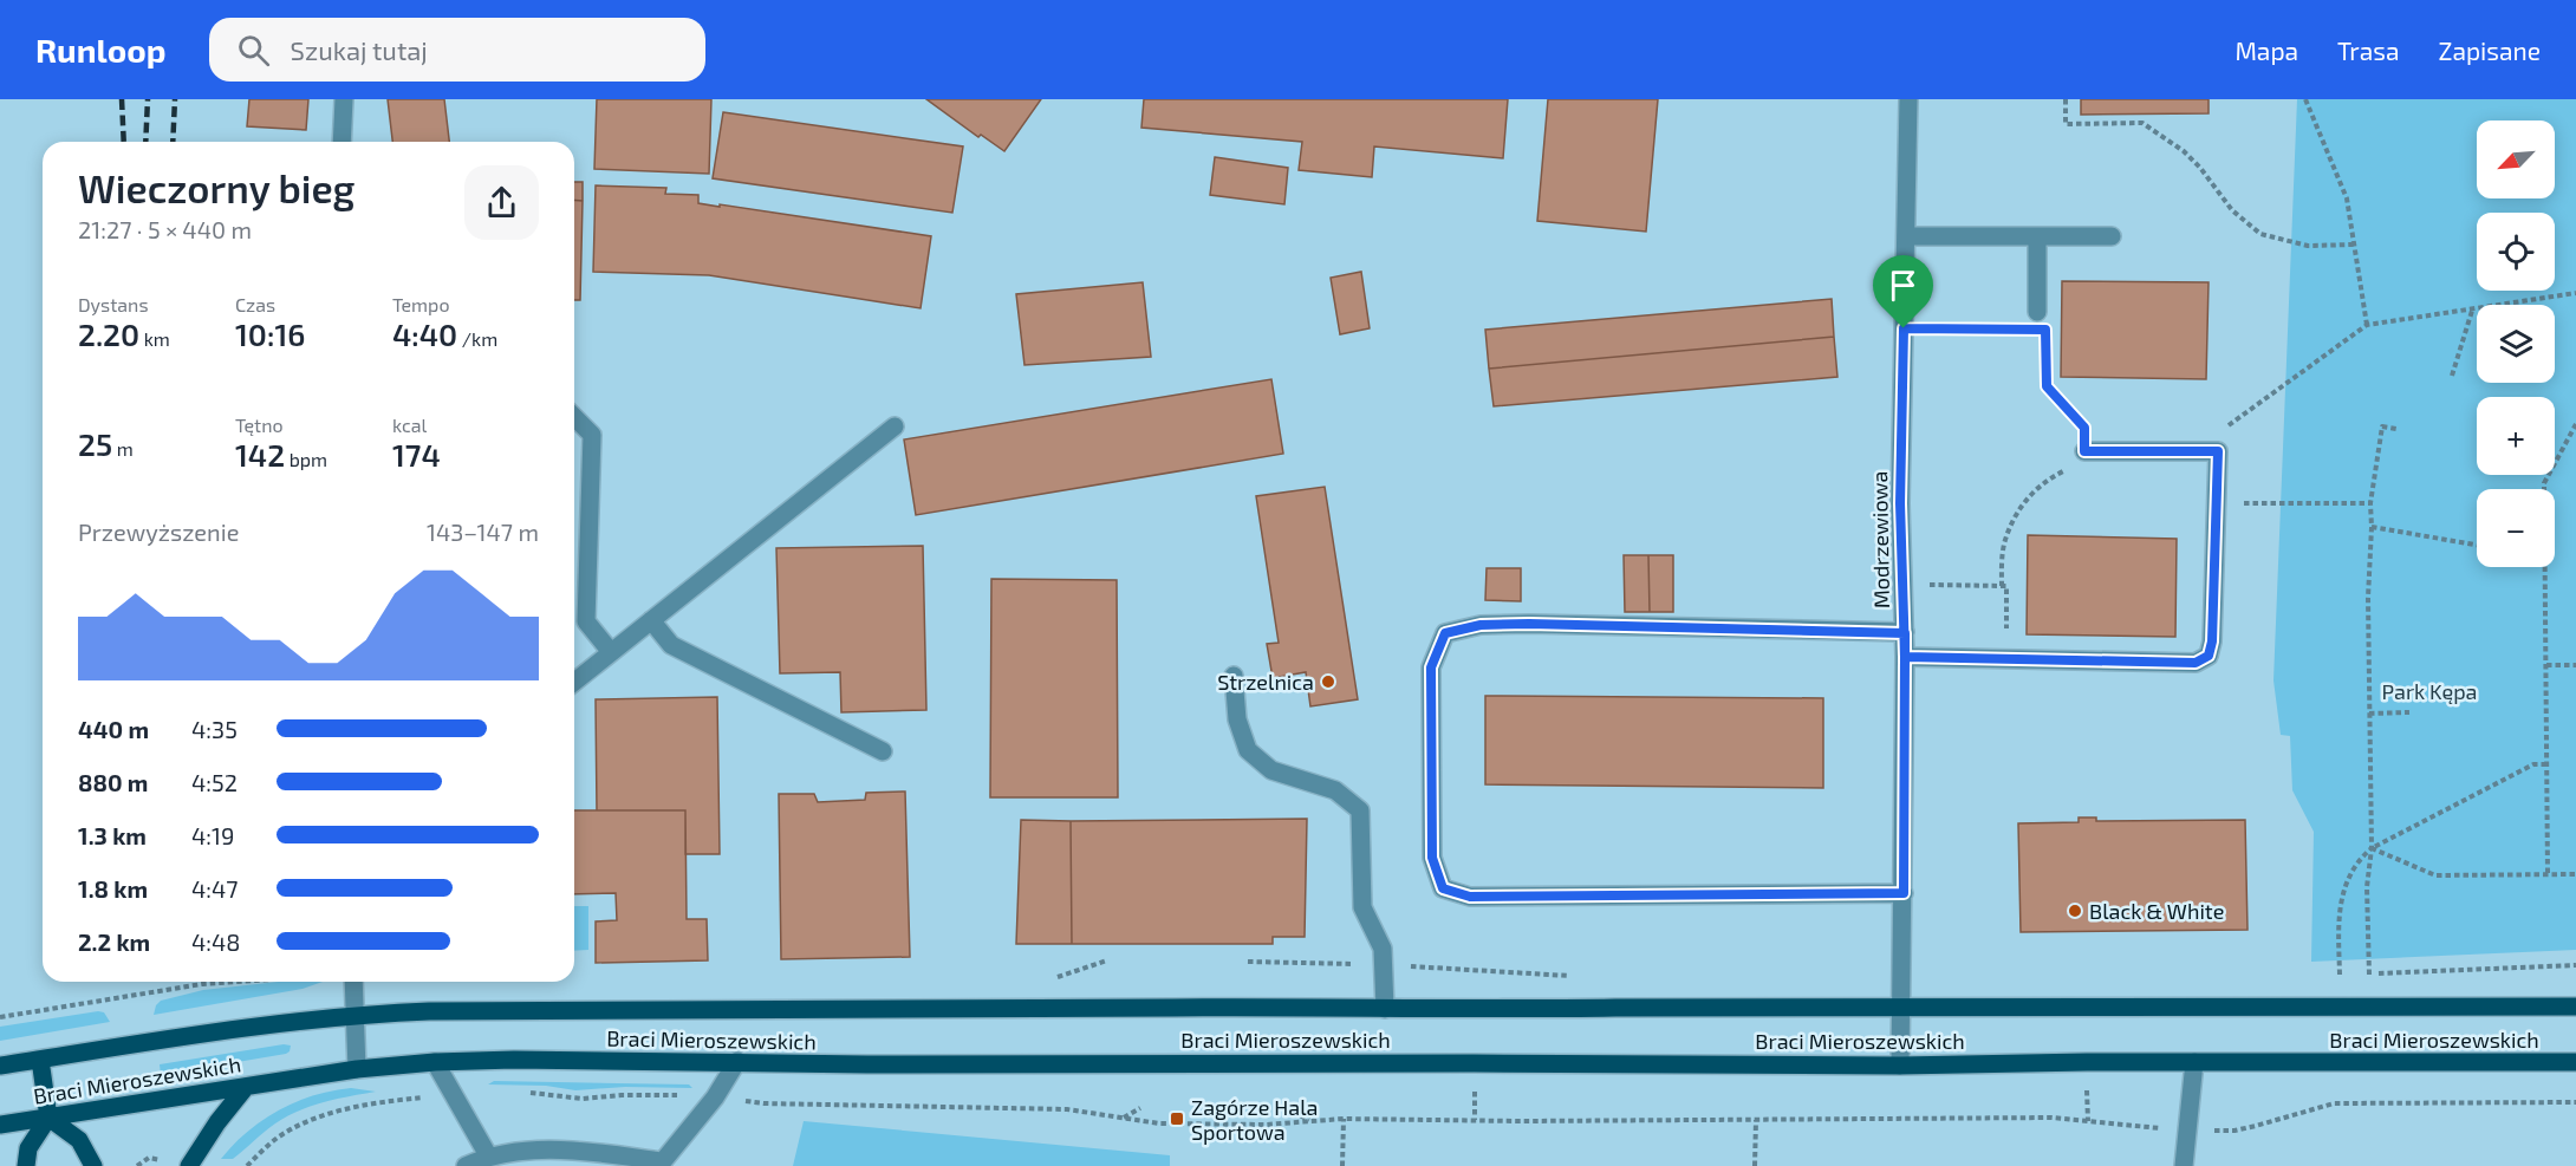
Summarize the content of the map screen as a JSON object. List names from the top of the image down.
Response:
{
  "streets": {
    "main road": ["Braci Mieroszewskich"],
    "street": ["Modrzewiowa"]
  },
  "crossings": [
    ["Modrzewiowa", "Braci Mieroszewskich"]
  ],
  "parks": ["Park Kępa"],
  "places": {
    "other": ["Strzelnica", "Black & White"],
    "transit": ["Zagórze Hala Sportowa"]
  },
  "north": "bottom left",
  "page": {
    "header": "Runloop",
    "search": "Szukaj tutaj",
    "nav": ["Mapa", "Trasa", "Zapisane"],
    "map_buttons": ["+", "−"],
    "heading": ["Wieczorny bieg", "21:27 · 5 × 440 m"],
    "stats": [
      ["Dystans", "2.20 km"],
      ["Czas", "10:16"],
      ["Tempo", "4:40 /km"],
      ["25 m"],
      ["Tętno", "142 bpm"],
      ["kcal", "174"]
    ],
    "chart": ["Przewyższenie", "143–147 m"],
    "list": [
      {
        "name": "440 m",
        "note": "4:35"
      },
      {
        "name": "880 m",
        "note": "4:52"
      },
      {
        "name": "1.3 km",
        "note": "4:19"
      },
      {
        "name": "1.8 km",
        "note": "4:47"
      },
      {
        "name": "2.2 km",
        "note": "4:48"
      }
    ]
  }
}
